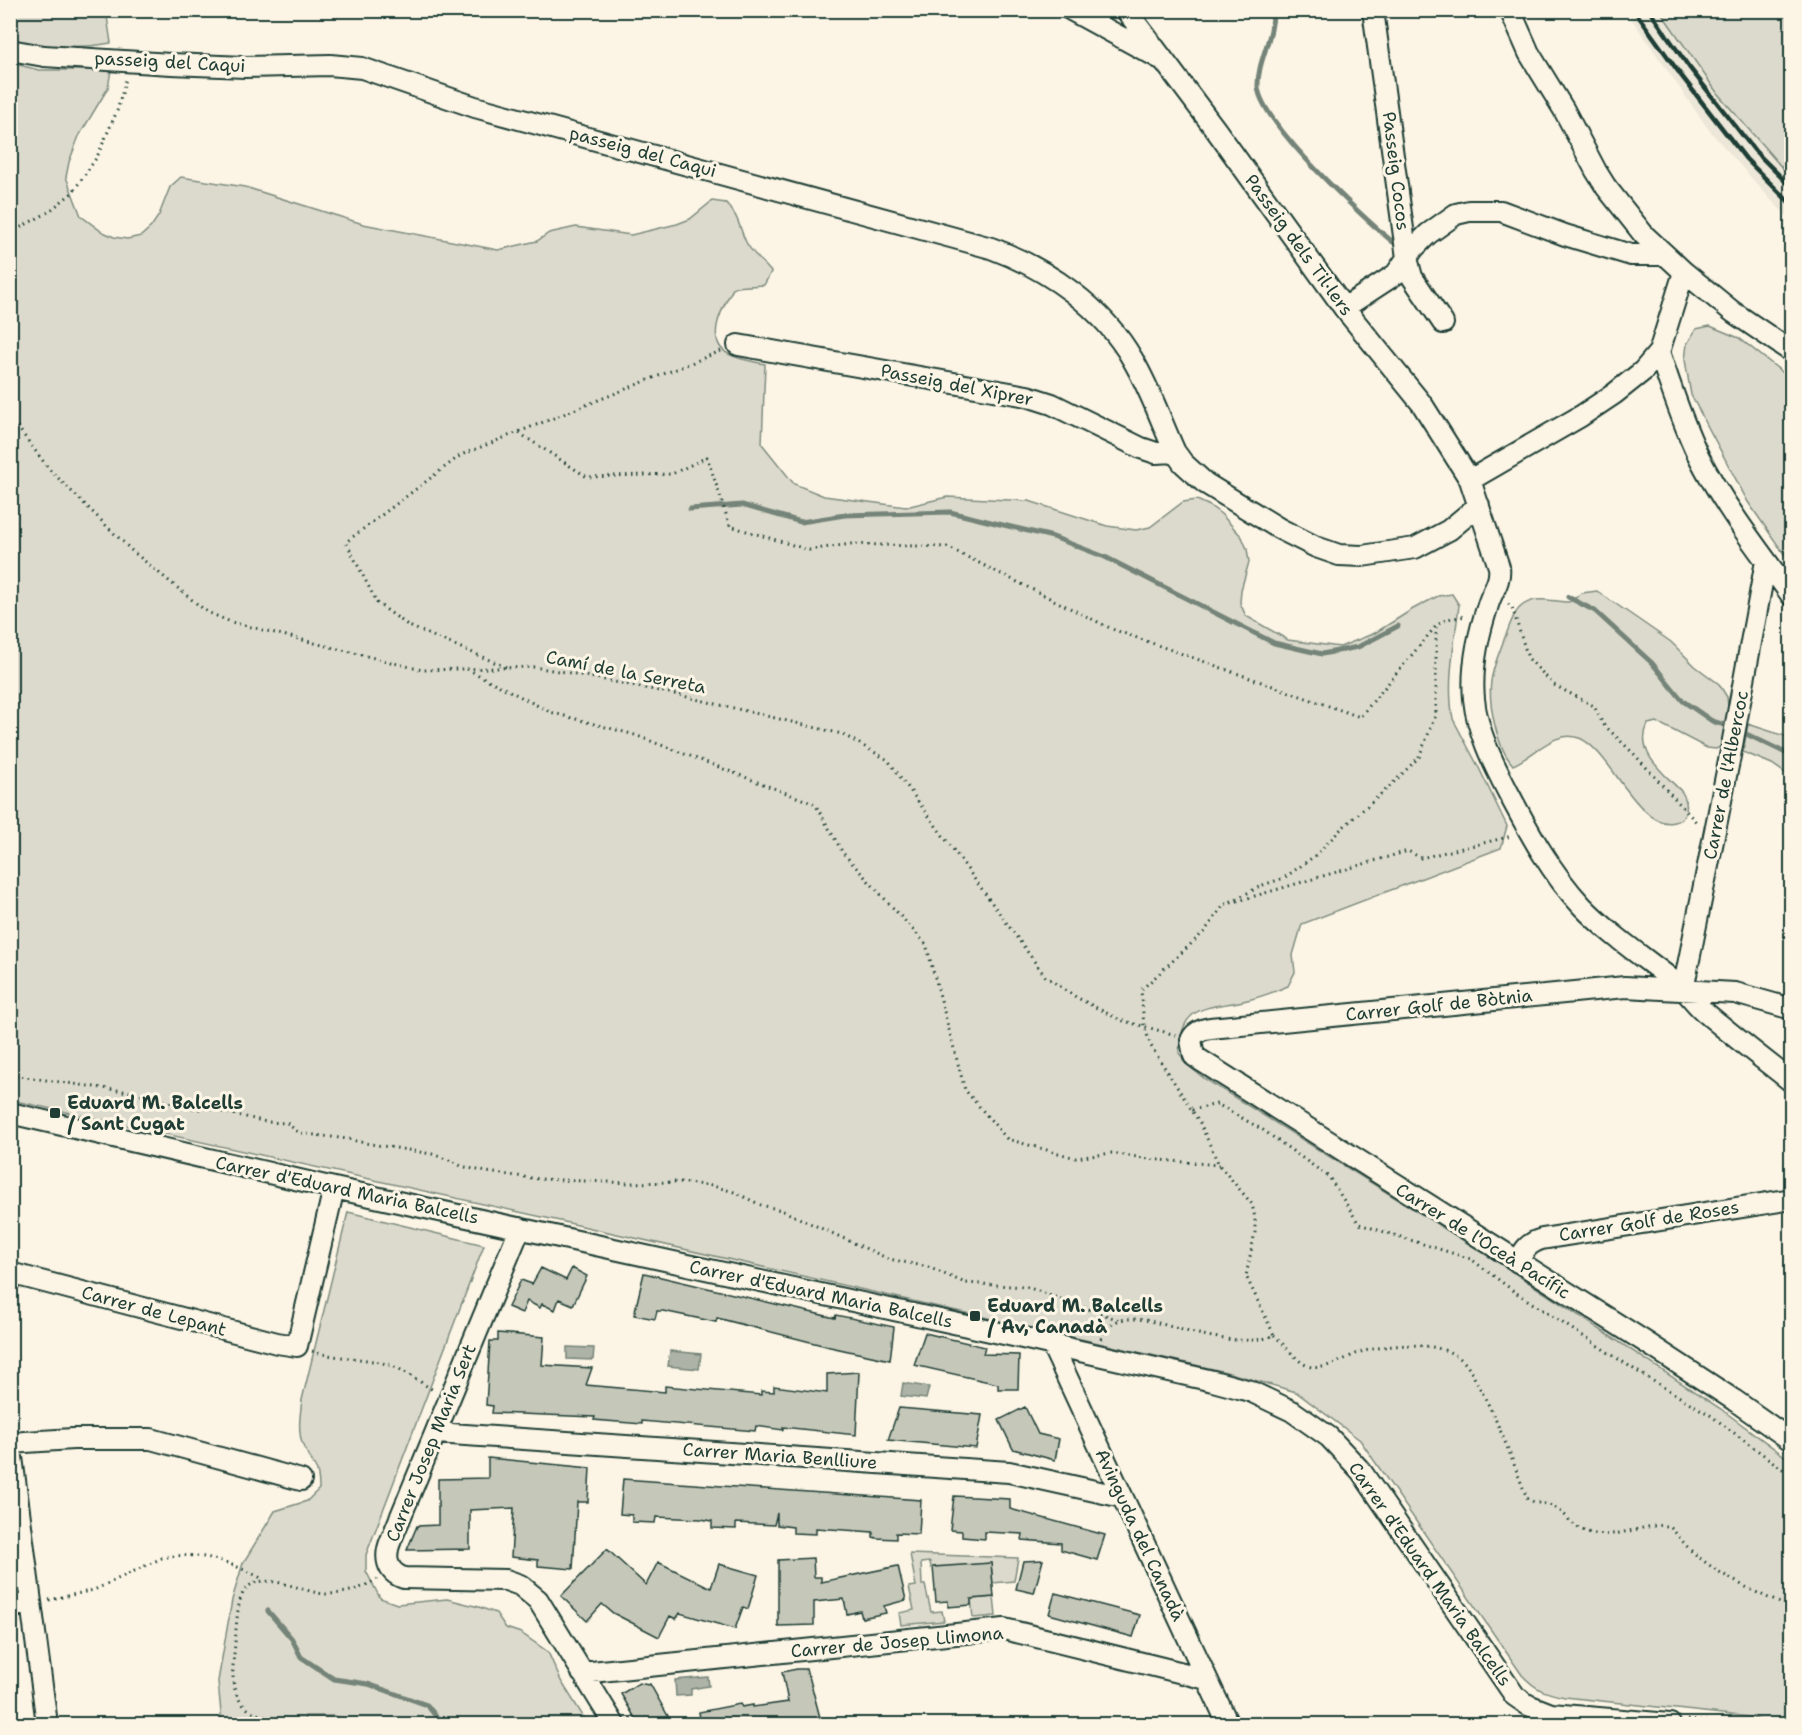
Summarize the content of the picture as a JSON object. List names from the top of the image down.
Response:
{
  "streets": {
    "street": [
      "passeig del Caqui",
      "Passeig Cocos",
      "Passeig dels Til·lers",
      "Passeig del Xiprer",
      "Carrer de l'Albercoc",
      "Carrer Golf de Bòtnia",
      "Carrer d'Eduard Maria Balcells",
      "Carrer Golf de Roses",
      "Carrer de l'Oceà Pacífic",
      "Carrer de Lepant",
      "Carrer Josep Maria Sert",
      "Carrer Maria Benlliure",
      "Avinguda del Canadà",
      "Carrer de Josep Llimona"
    ],
    "path": ["Camí de la Serreta"]
  },
  "crossings": [
    ["passeig del Caqui", "Passeig del Xiprer"],
    ["Passeig dels Til·lers", "Carrer de l'Albercoc"],
    ["Passeig dels Til·lers", "Carrer Golf de Bòtnia"],
    ["Camí de la Serreta", "Carrer Golf de Bòtnia"],
    ["Camí de la Serreta", "Carrer de l'Oceà Pacífic"],
    ["Carrer de l'Albercoc", "Carrer Golf de Bòtnia"],
    ["Carrer Golf de Bòtnia", "Carrer de l'Oceà Pacífic"],
    ["Carrer d'Eduard Maria Balcells", "Carrer Josep Maria Sert"],
    ["Carrer d'Eduard Maria Balcells", "Avinguda del Canadà"],
    ["Carrer Golf de Roses", "Carrer de l'Oceà Pacífic"],
    ["Carrer Josep Maria Sert", "Carrer Maria Benlliure"],
    ["Carrer Josep Maria Sert", "Carrer de Josep Llimona"],
    ["Carrer Maria Benlliure", "Avinguda del Canadà"],
    ["Avinguda del Canadà", "Carrer de Josep Llimona"]
  ],
  "places": {
    "transit": ["Eduard M. Balcells / Sant Cugat", "Eduard M. Balcells / Av, Canadà"]
  }
}
